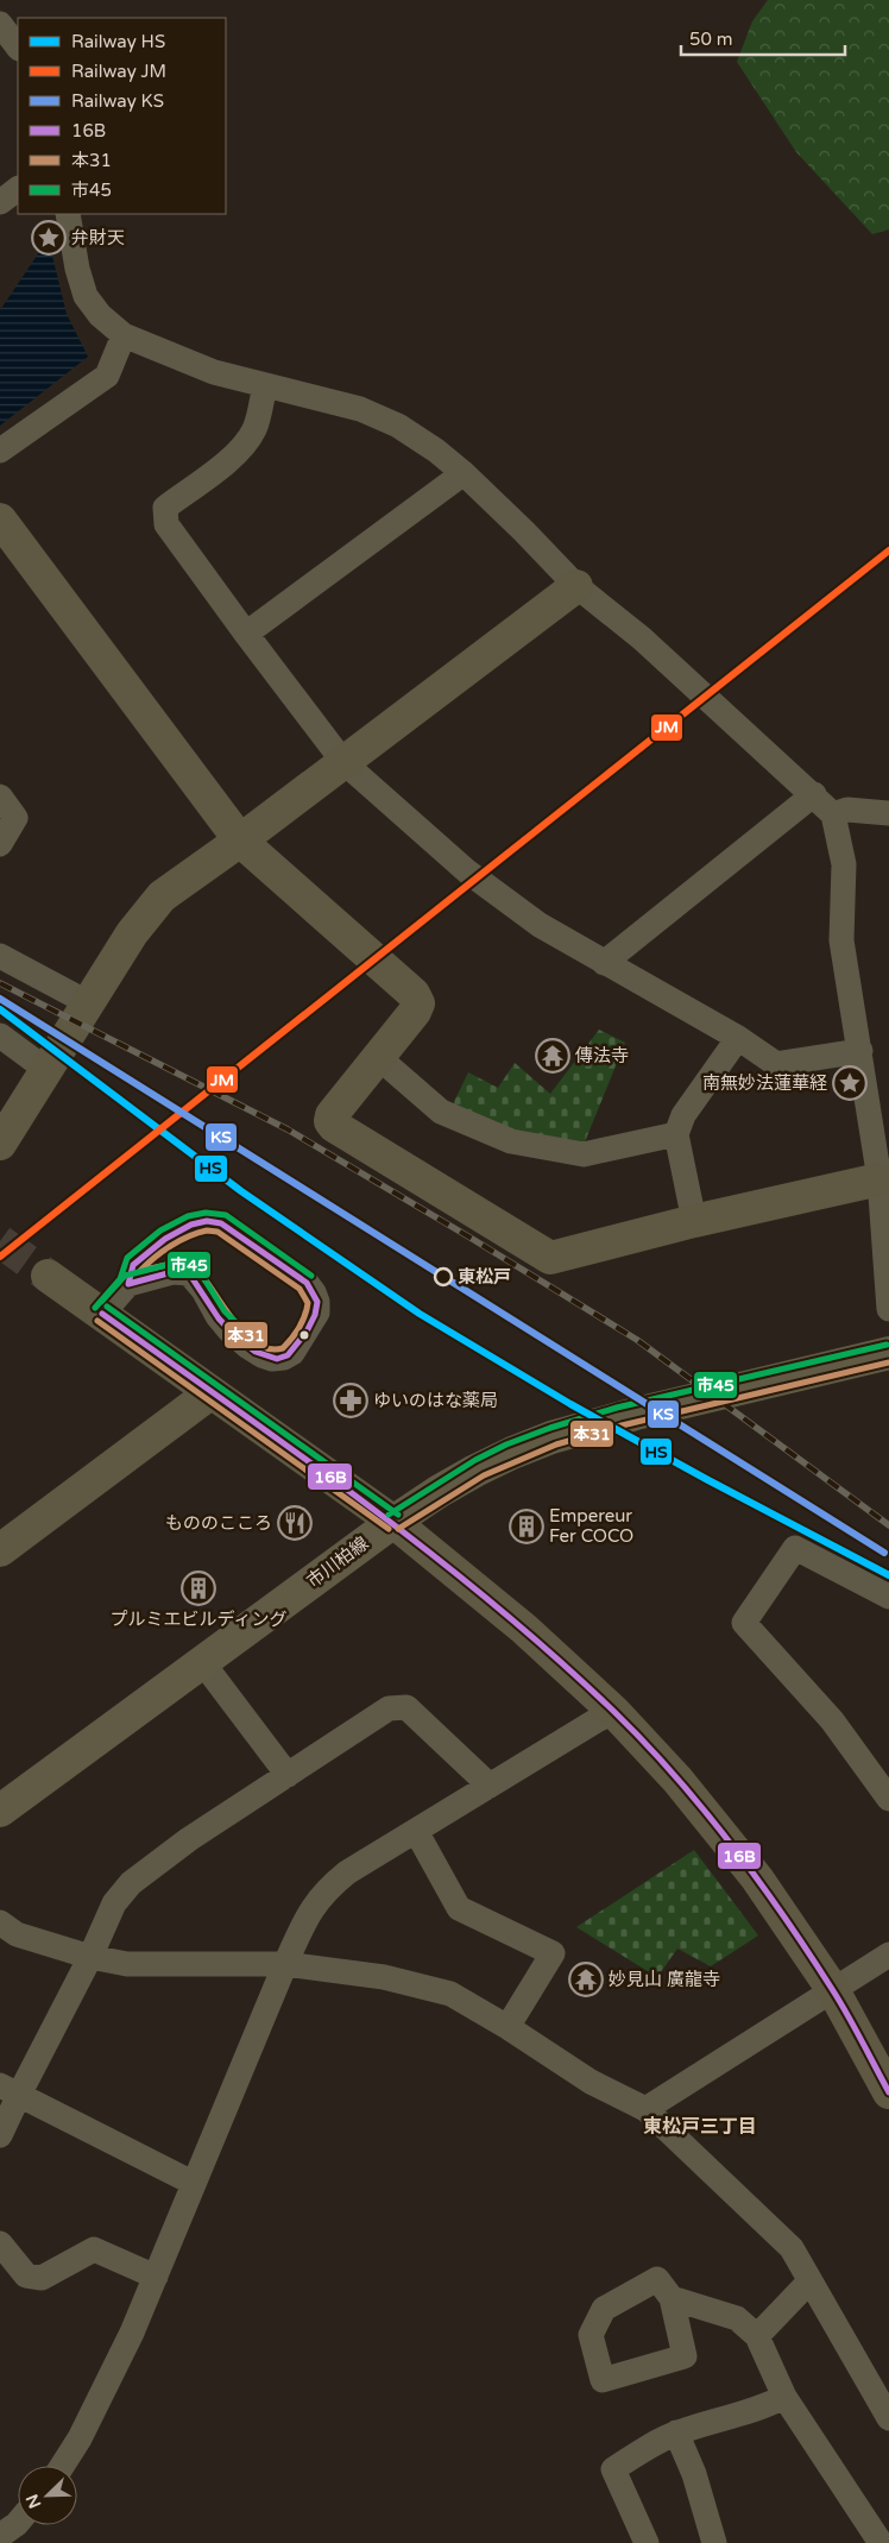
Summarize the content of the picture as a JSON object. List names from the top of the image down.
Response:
{
  "streets": {
    "main road": ["市川柏線"]
  },
  "districts": ["東松戸三丁目"],
  "places": {
    "place": ["弁財天", "南無妙法蓮華経"],
    "temple": ["傳法寺", "妙見山 廣龍寺"],
    "other": ["東松戸"],
    "pharmacy": ["ゆいのはな薬局"],
    "restaurant": ["もののこころ"],
    "building": ["Empereur Fer COCO", "プルミエビルディング"]
  },
  "lines": [
    "rail line JM",
    "rail line KS",
    "rail line HS",
    "transit line 市45",
    "transit line 16B",
    "transit line 本31"
  ],
  "legend": [
    "Railway HS",
    "Railway JM",
    "Railway KS",
    "16B",
    "本31",
    "市45"
  ],
  "scale_bar": "50 m",
  "north": "bottom left"
}
